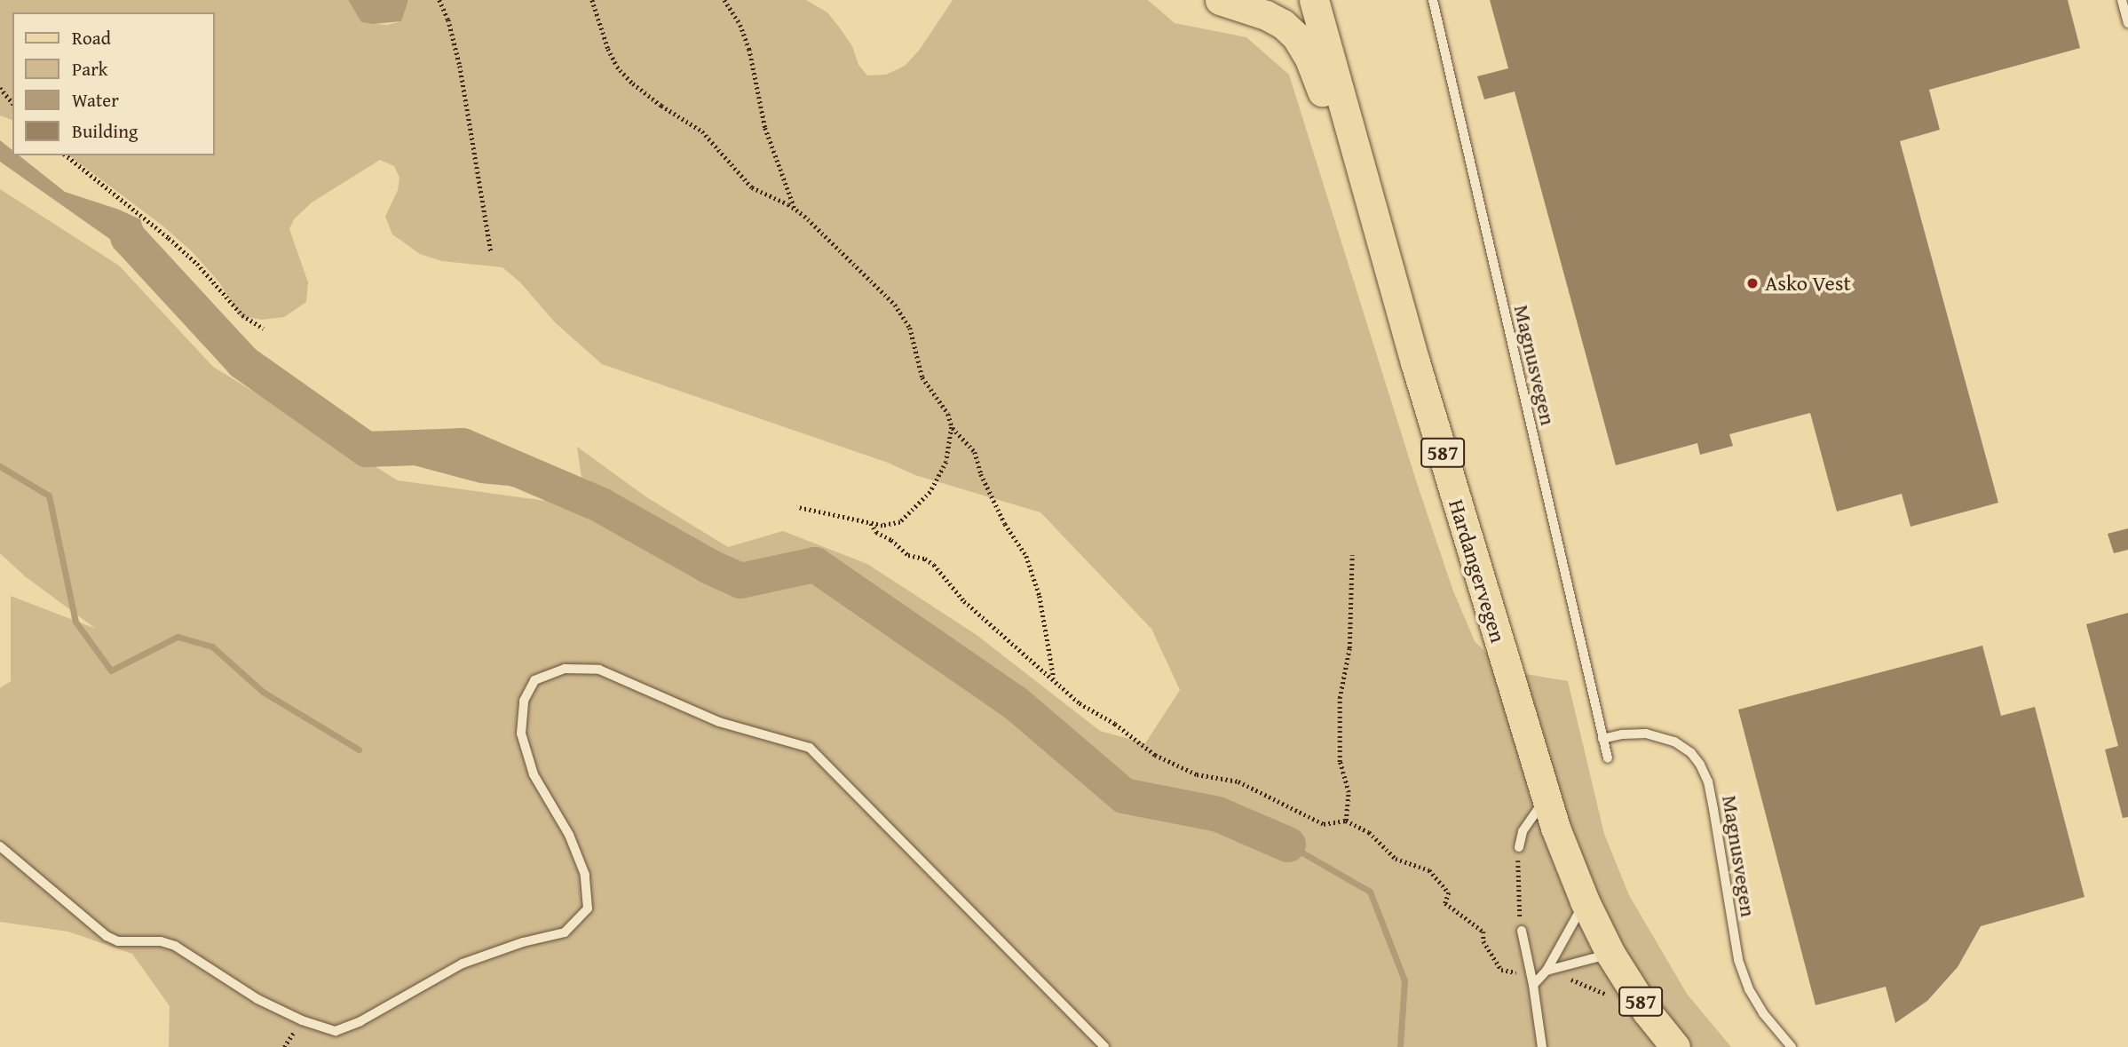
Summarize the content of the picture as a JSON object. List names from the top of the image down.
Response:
{
  "streets": {
    "main road": ["587", "Hardangervegen"],
    "lane": ["Magnusvegen"]
  },
  "crossings": [
    ["587", "Hardangervegen"]
  ],
  "places": ["Asko Vest"],
  "legend": [
    "Road",
    "Park",
    "Water",
    "Building"
  ]
}
